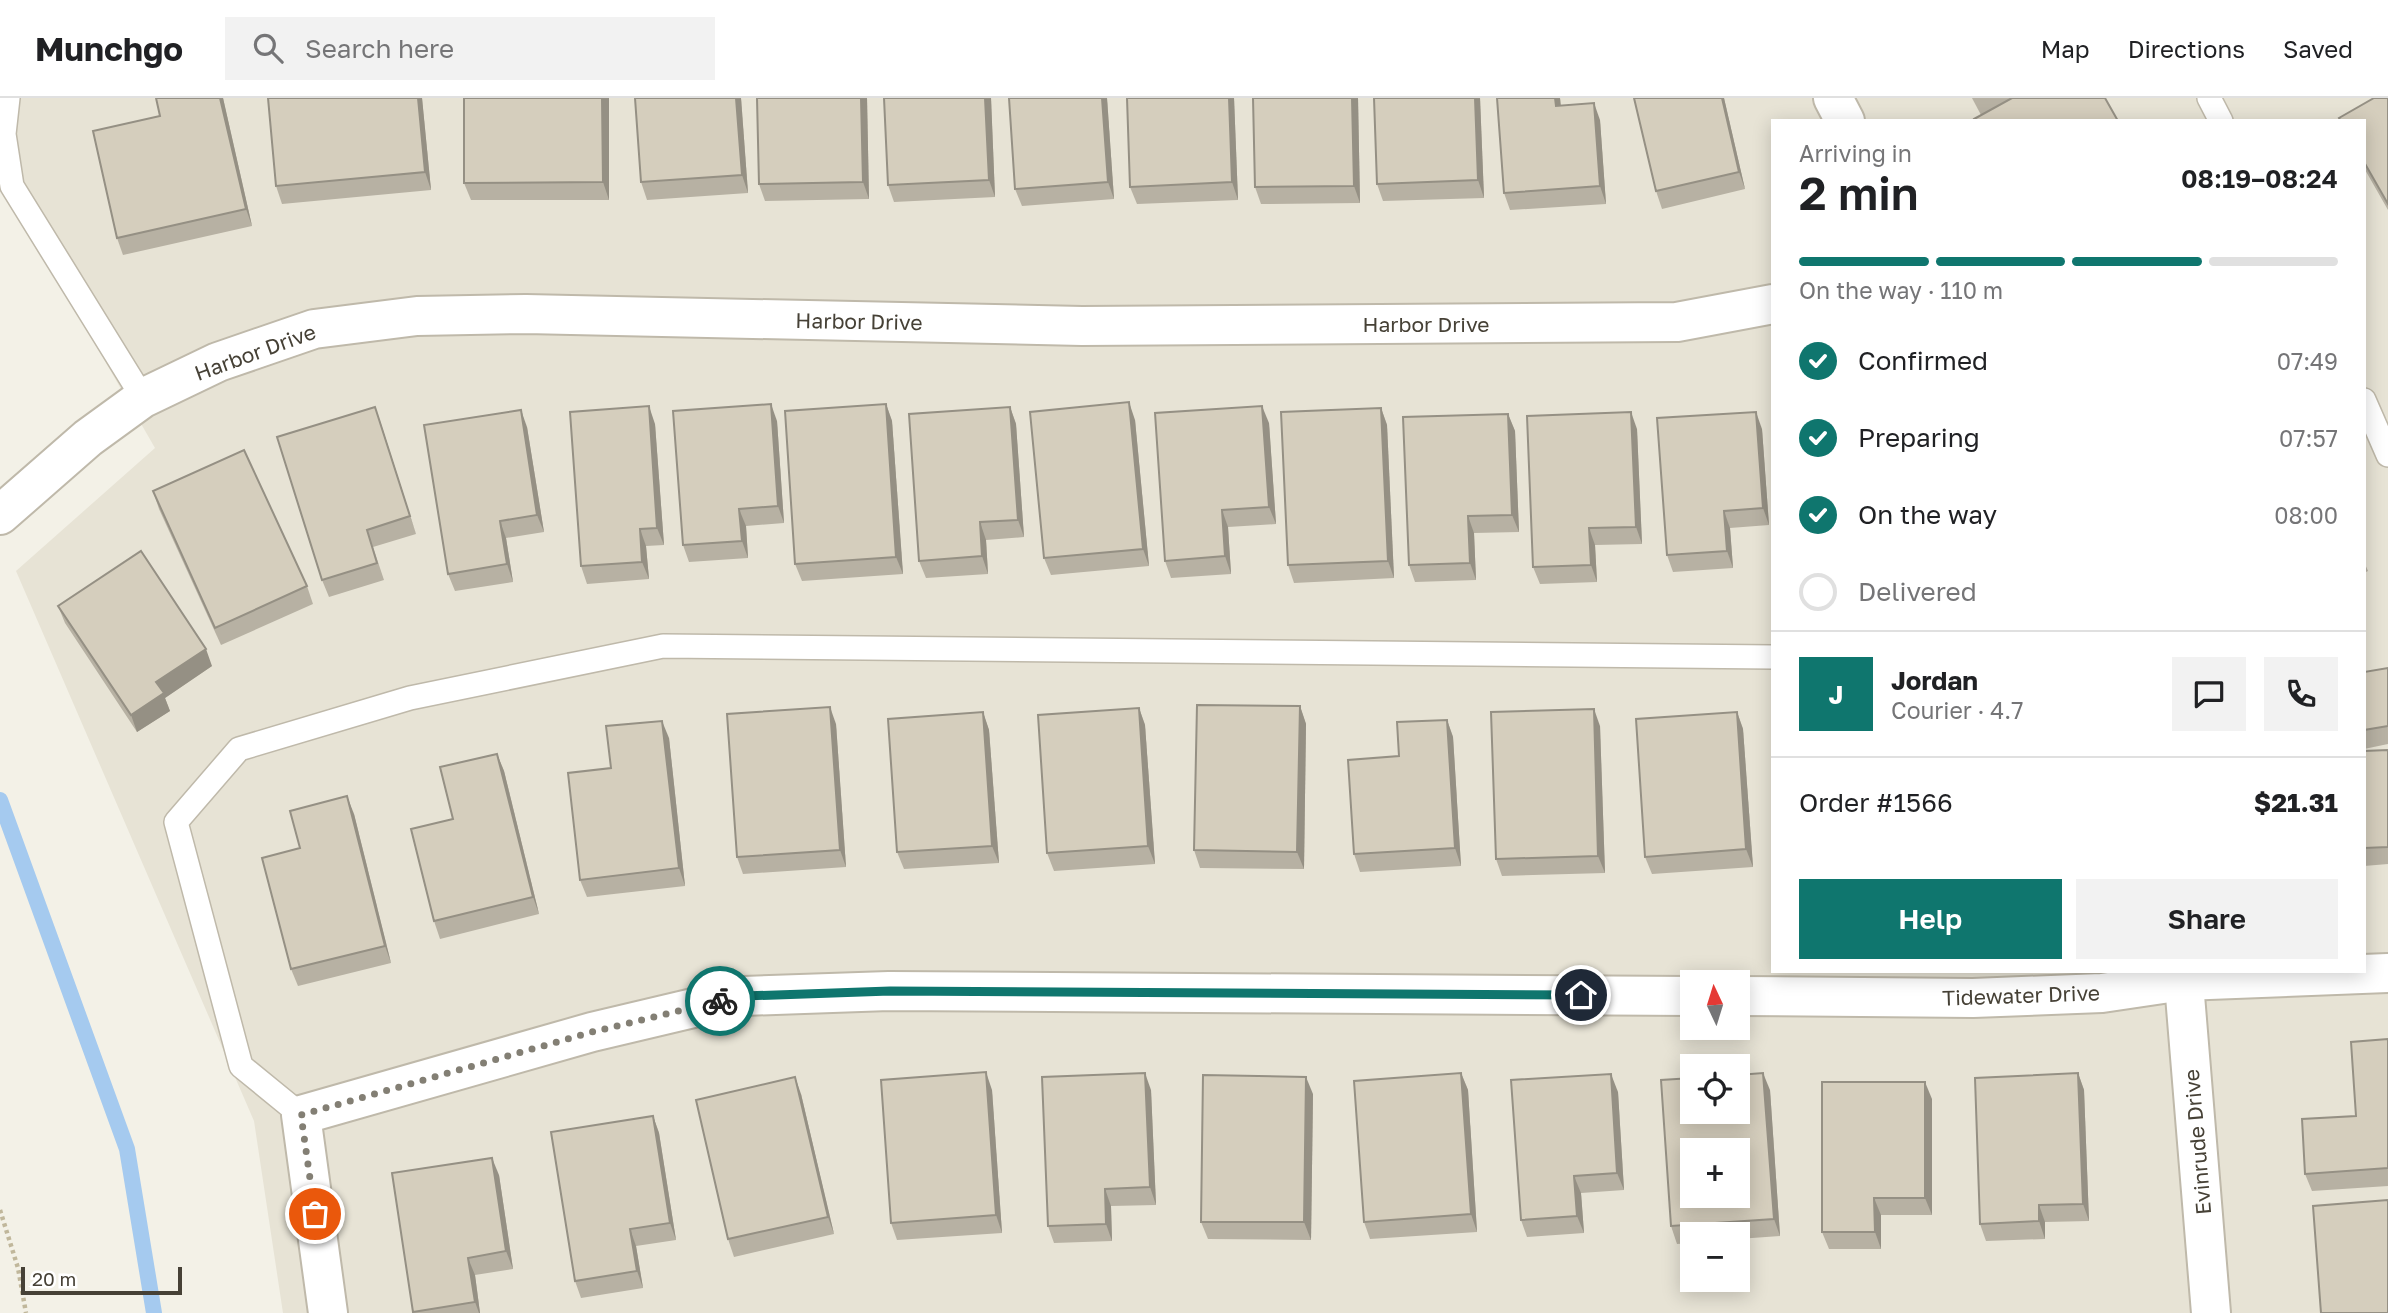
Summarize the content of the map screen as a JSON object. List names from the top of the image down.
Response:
{
  "streets": {
    "street": ["Harbor Drive", "Tidewater Drive", "Evinrude Drive"]
  },
  "crossings": [
    ["Tidewater Drive", "Evinrude Drive"]
  ],
  "scale_bar": "20 m",
  "north": "top",
  "page": {
    "header": "Munchgo",
    "search": "Search here",
    "nav": ["Map", "Directions", "Saved"],
    "heading": ["2 min", "Arriving in", "08:19–08:24"],
    "panel": [
      "Jordan",
      "Courier · 4.7",
      "Order #1566",
      "$21.31"
    ],
    "bar": "On the way · 110 m",
    "list": [
      ["Confirmed", "07:49"],
      ["Preparing", "07:57"],
      ["On the way", "08:00"],
      "Delivered"
    ],
    "round": "J",
    "buttons": ["Help", "Share"],
    "map_buttons": ["+", "−"],
    "scale": "20 m"
  }
}
